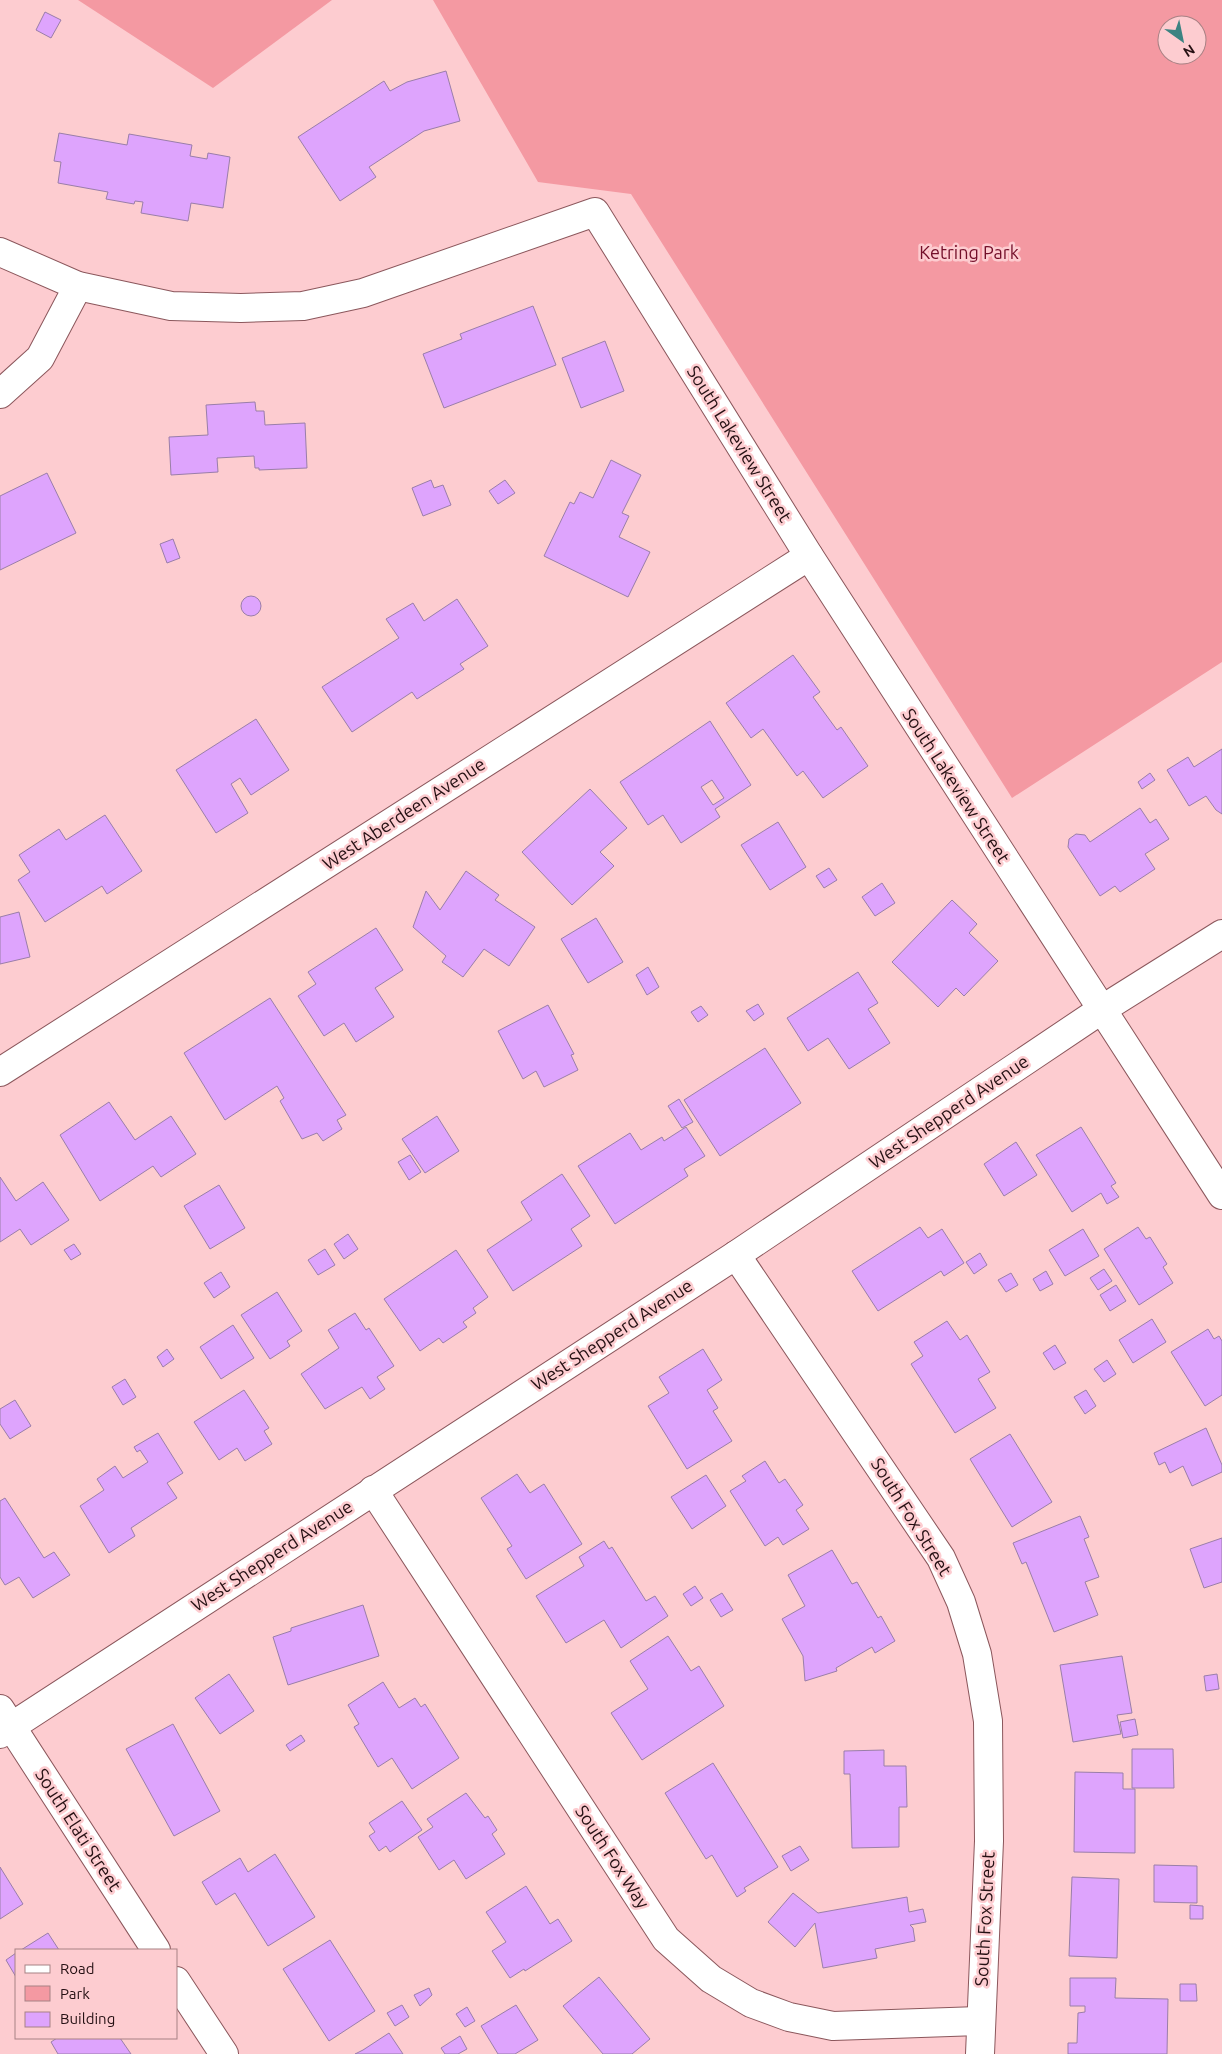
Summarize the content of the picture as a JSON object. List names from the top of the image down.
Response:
{
  "streets": {
    "street": [
      "South Lakeview Street",
      "West Aberdeen Avenue",
      "West Shepperd Avenue",
      "South Fox Street",
      "South Elati Street",
      "South Fox Way"
    ]
  },
  "crossings": [
    ["South Lakeview Street", "West Aberdeen Avenue"],
    ["South Lakeview Street", "West Shepperd Avenue"],
    ["West Shepperd Avenue", "South Fox Street"],
    ["West Shepperd Avenue", "South Elati Street"],
    ["West Shepperd Avenue", "South Fox Way"],
    ["South Fox Street", "South Fox Way"]
  ],
  "parks": ["Ketring Park"],
  "legend": ["Road", "Park", "Building"],
  "north": "bottom right"
}
